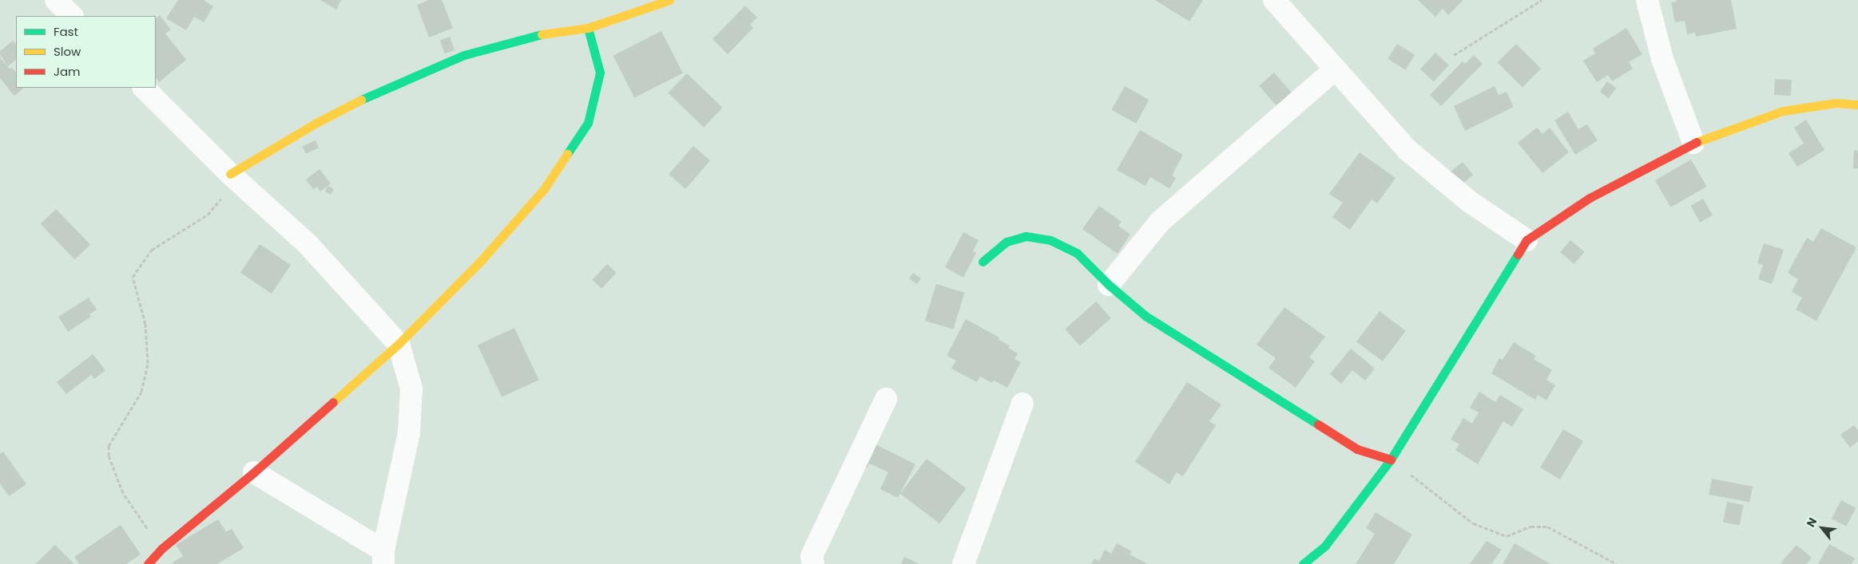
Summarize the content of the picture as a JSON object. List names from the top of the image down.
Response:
{
  "legend": ["Fast", "Slow", "Jam"],
  "north": "top left"
}
